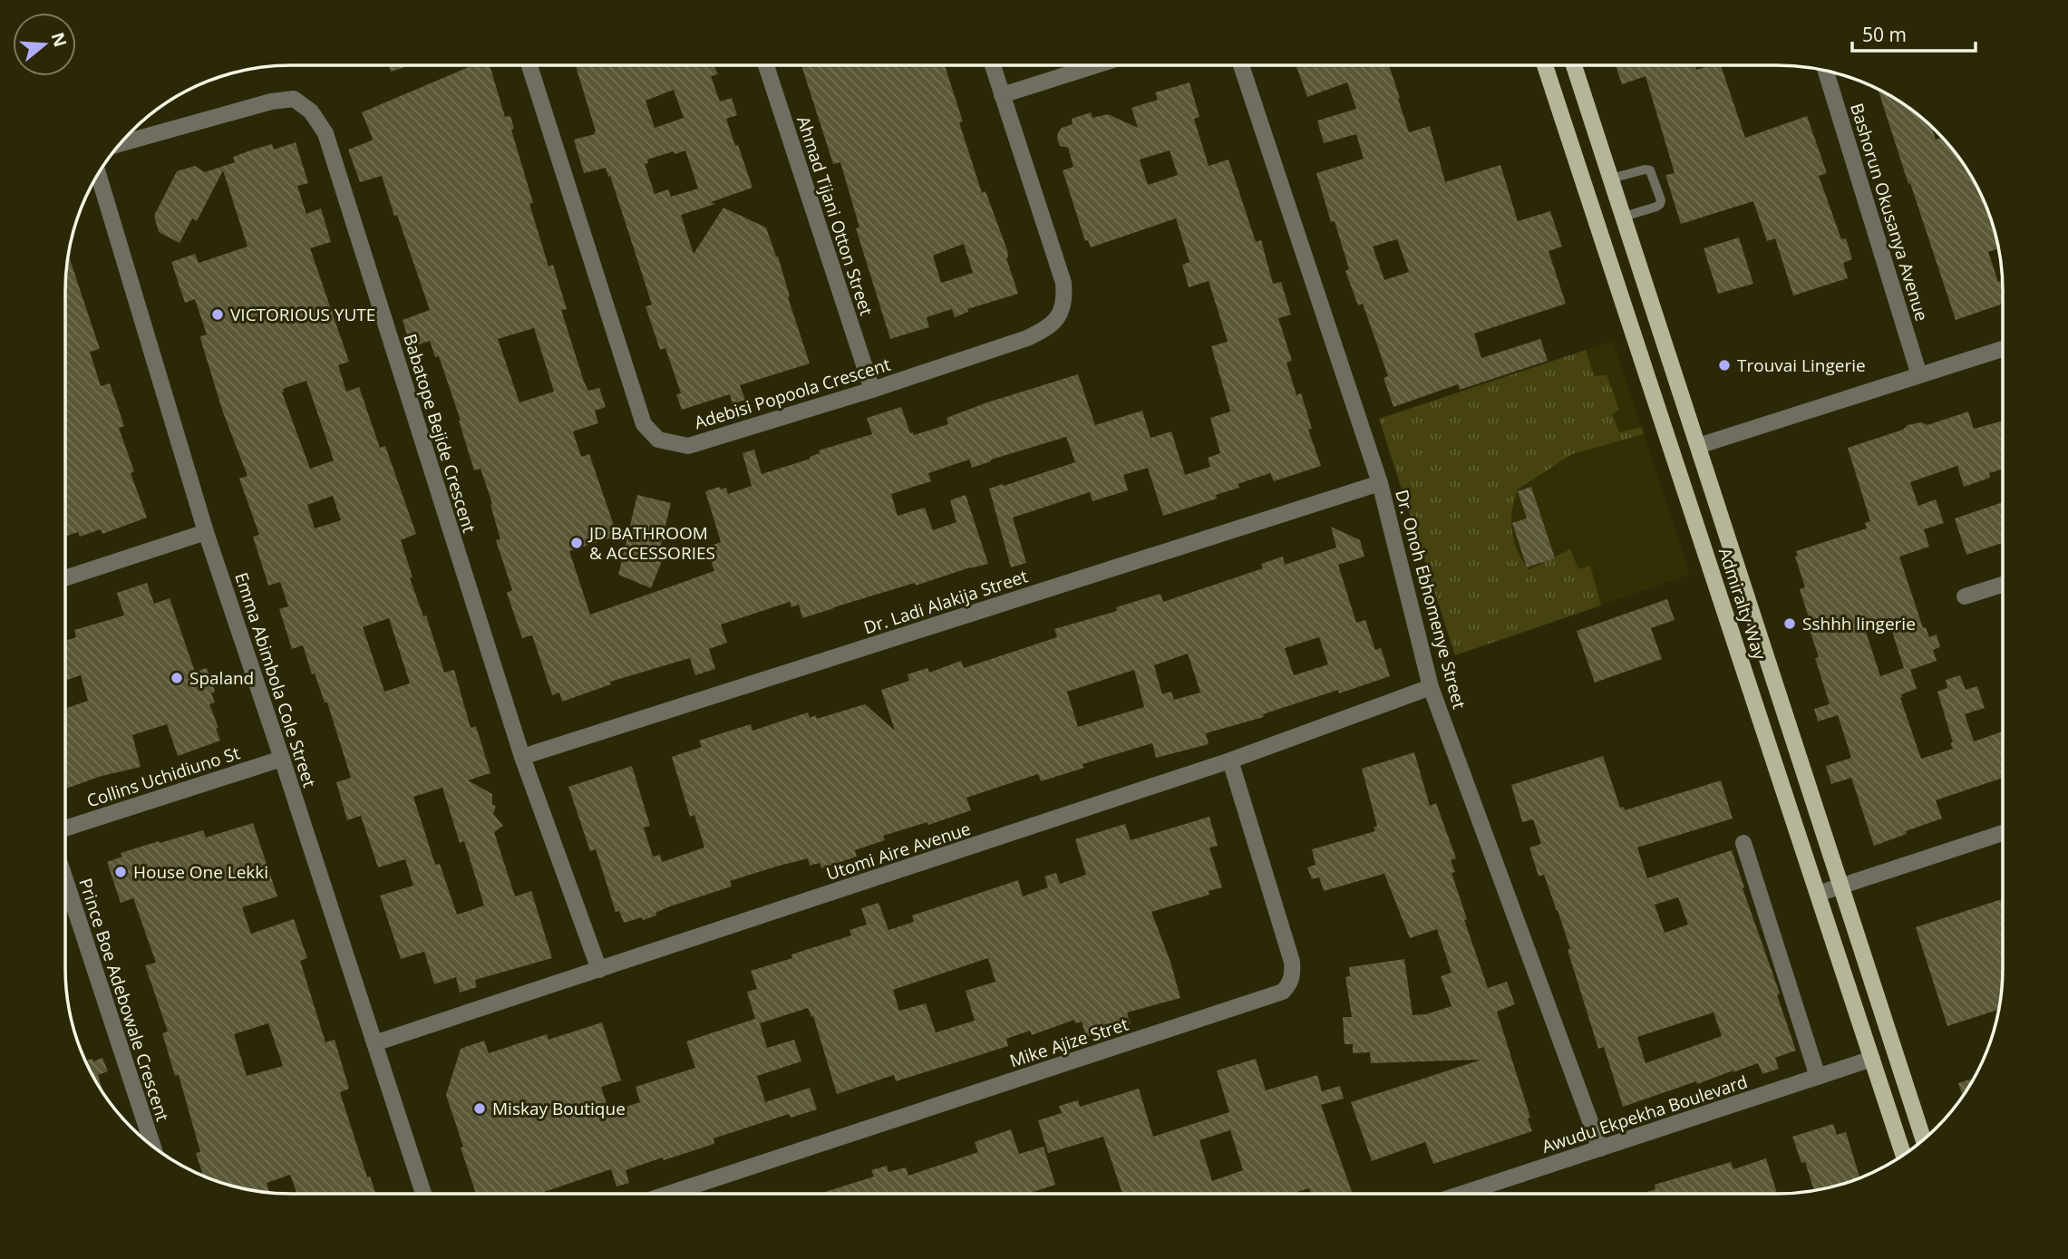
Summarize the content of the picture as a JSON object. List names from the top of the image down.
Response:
{
  "streets": {
    "main road": ["Admiralty Way"],
    "street": [
      "Bashorun Okusanya Avenue",
      "Ahmad Tijani Otton Street",
      "Adebisi Popoola Crescent",
      "Babatope Bejide Crescent",
      "Dr. Onoh Ebhomenye Street",
      "Dr. Ladi Alakija Street",
      "Emma Abimbola Cole Street",
      "Collins Uchidiuno St",
      "Utomi Aire Avenue",
      "Prince Boe Adebowale Crescent",
      "Mike Ajize Stret",
      "Awudu Ekpekha Boulevard"
    ]
  },
  "crossings": [
    ["Ahmad Tijani Otton Street", "Adebisi Popoola Crescent"],
    ["Babatope Bejide Crescent", "Dr. Ladi Alakija Street"],
    ["Babatope Bejide Crescent", "Utomi Aire Avenue"],
    ["Dr. Onoh Ebhomenye Street", "Dr. Ladi Alakija Street"],
    ["Dr. Onoh Ebhomenye Street", "Utomi Aire Avenue"],
    ["Dr. Onoh Ebhomenye Street", "Awudu Ekpekha Boulevard"],
    ["Admiralty Way", "Awudu Ekpekha Boulevard"],
    ["Emma Abimbola Cole Street", "Collins Uchidiuno St"],
    ["Emma Abimbola Cole Street", "Utomi Aire Avenue"],
    ["Utomi Aire Avenue", "Mike Ajize Stret"]
  ],
  "places": [
    "VICTORIOUS YUTE",
    "Trouvai Lingerie",
    "JD BATHROOM & ACCESSORIES",
    "Sshhh lingerie",
    "Spaland",
    "House One Lekki",
    "Miskay Boutique"
  ],
  "scale_bar": "50 m",
  "north": "right"
}
